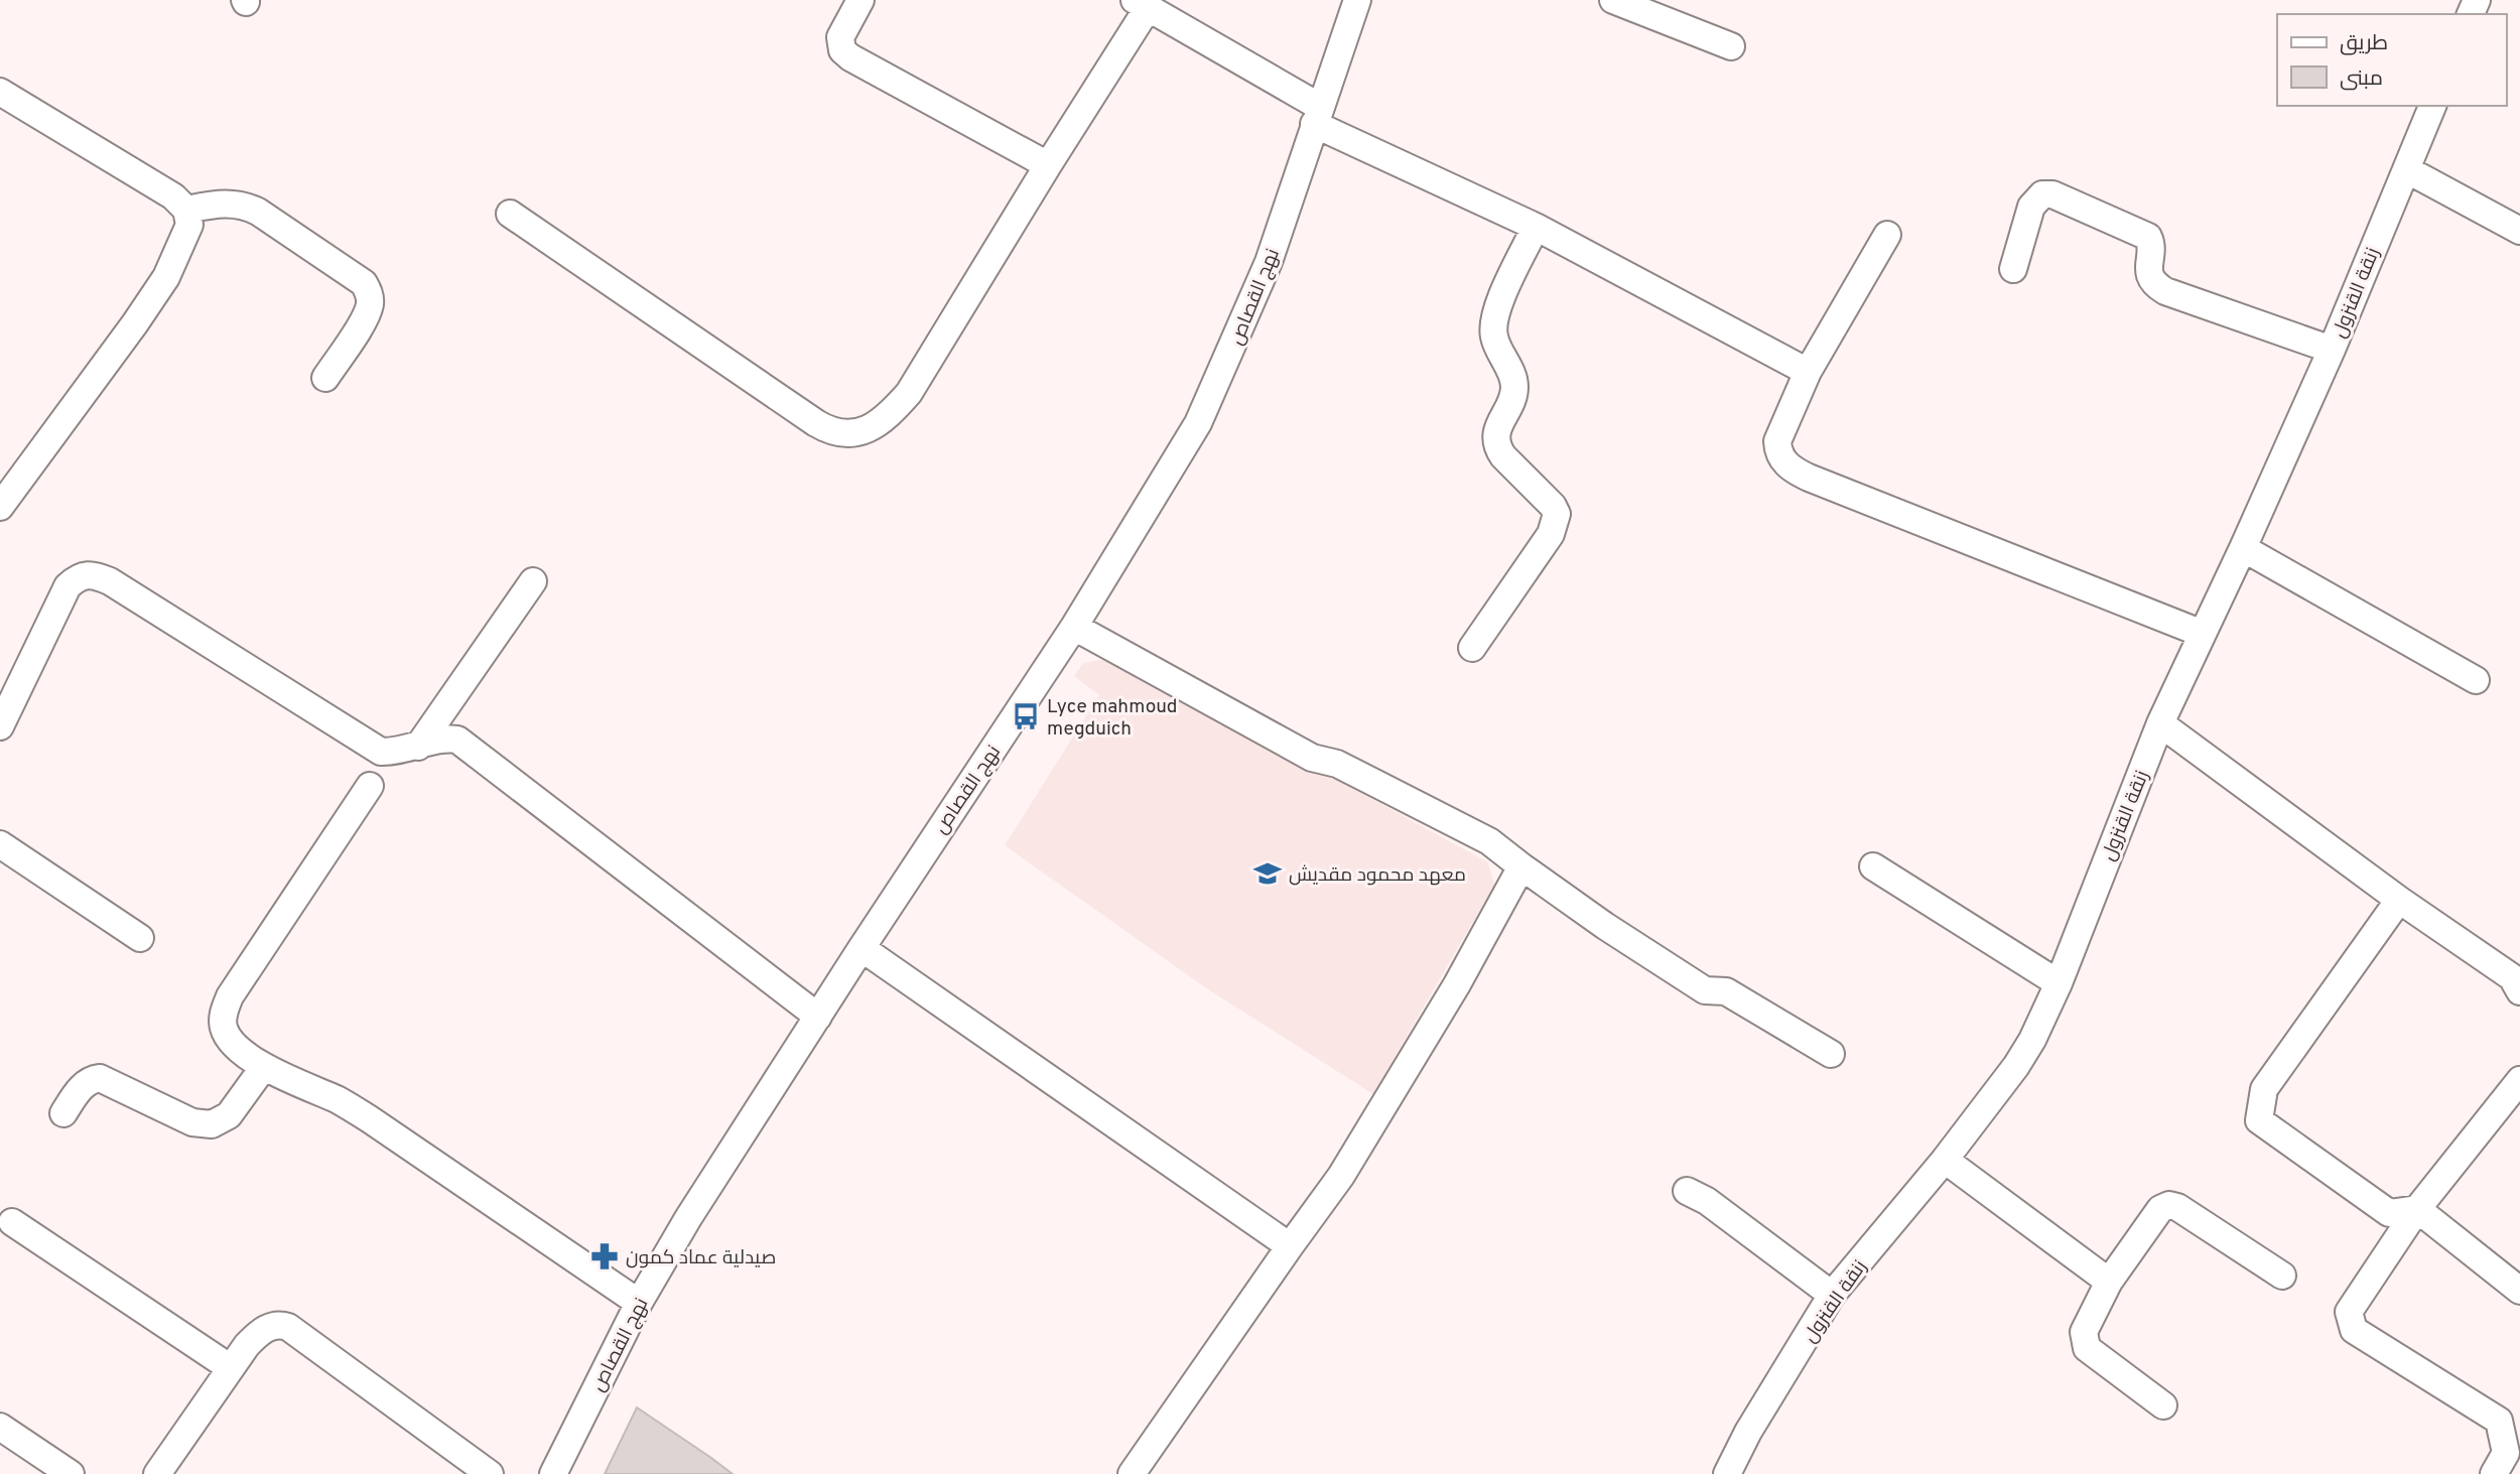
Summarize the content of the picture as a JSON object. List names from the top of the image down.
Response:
{
  "streets": {
    "street": ["زنقة القنزول", "نهج القصاص"]
  },
  "places": {
    "bus stop": ["Lyce mahmoud megduich"],
    "school or university": ["معهد محمود مقديش"],
    "pharmacy": ["صيدلية عماد كمون"]
  },
  "legend": ["طريق", "مبنى"]
}
